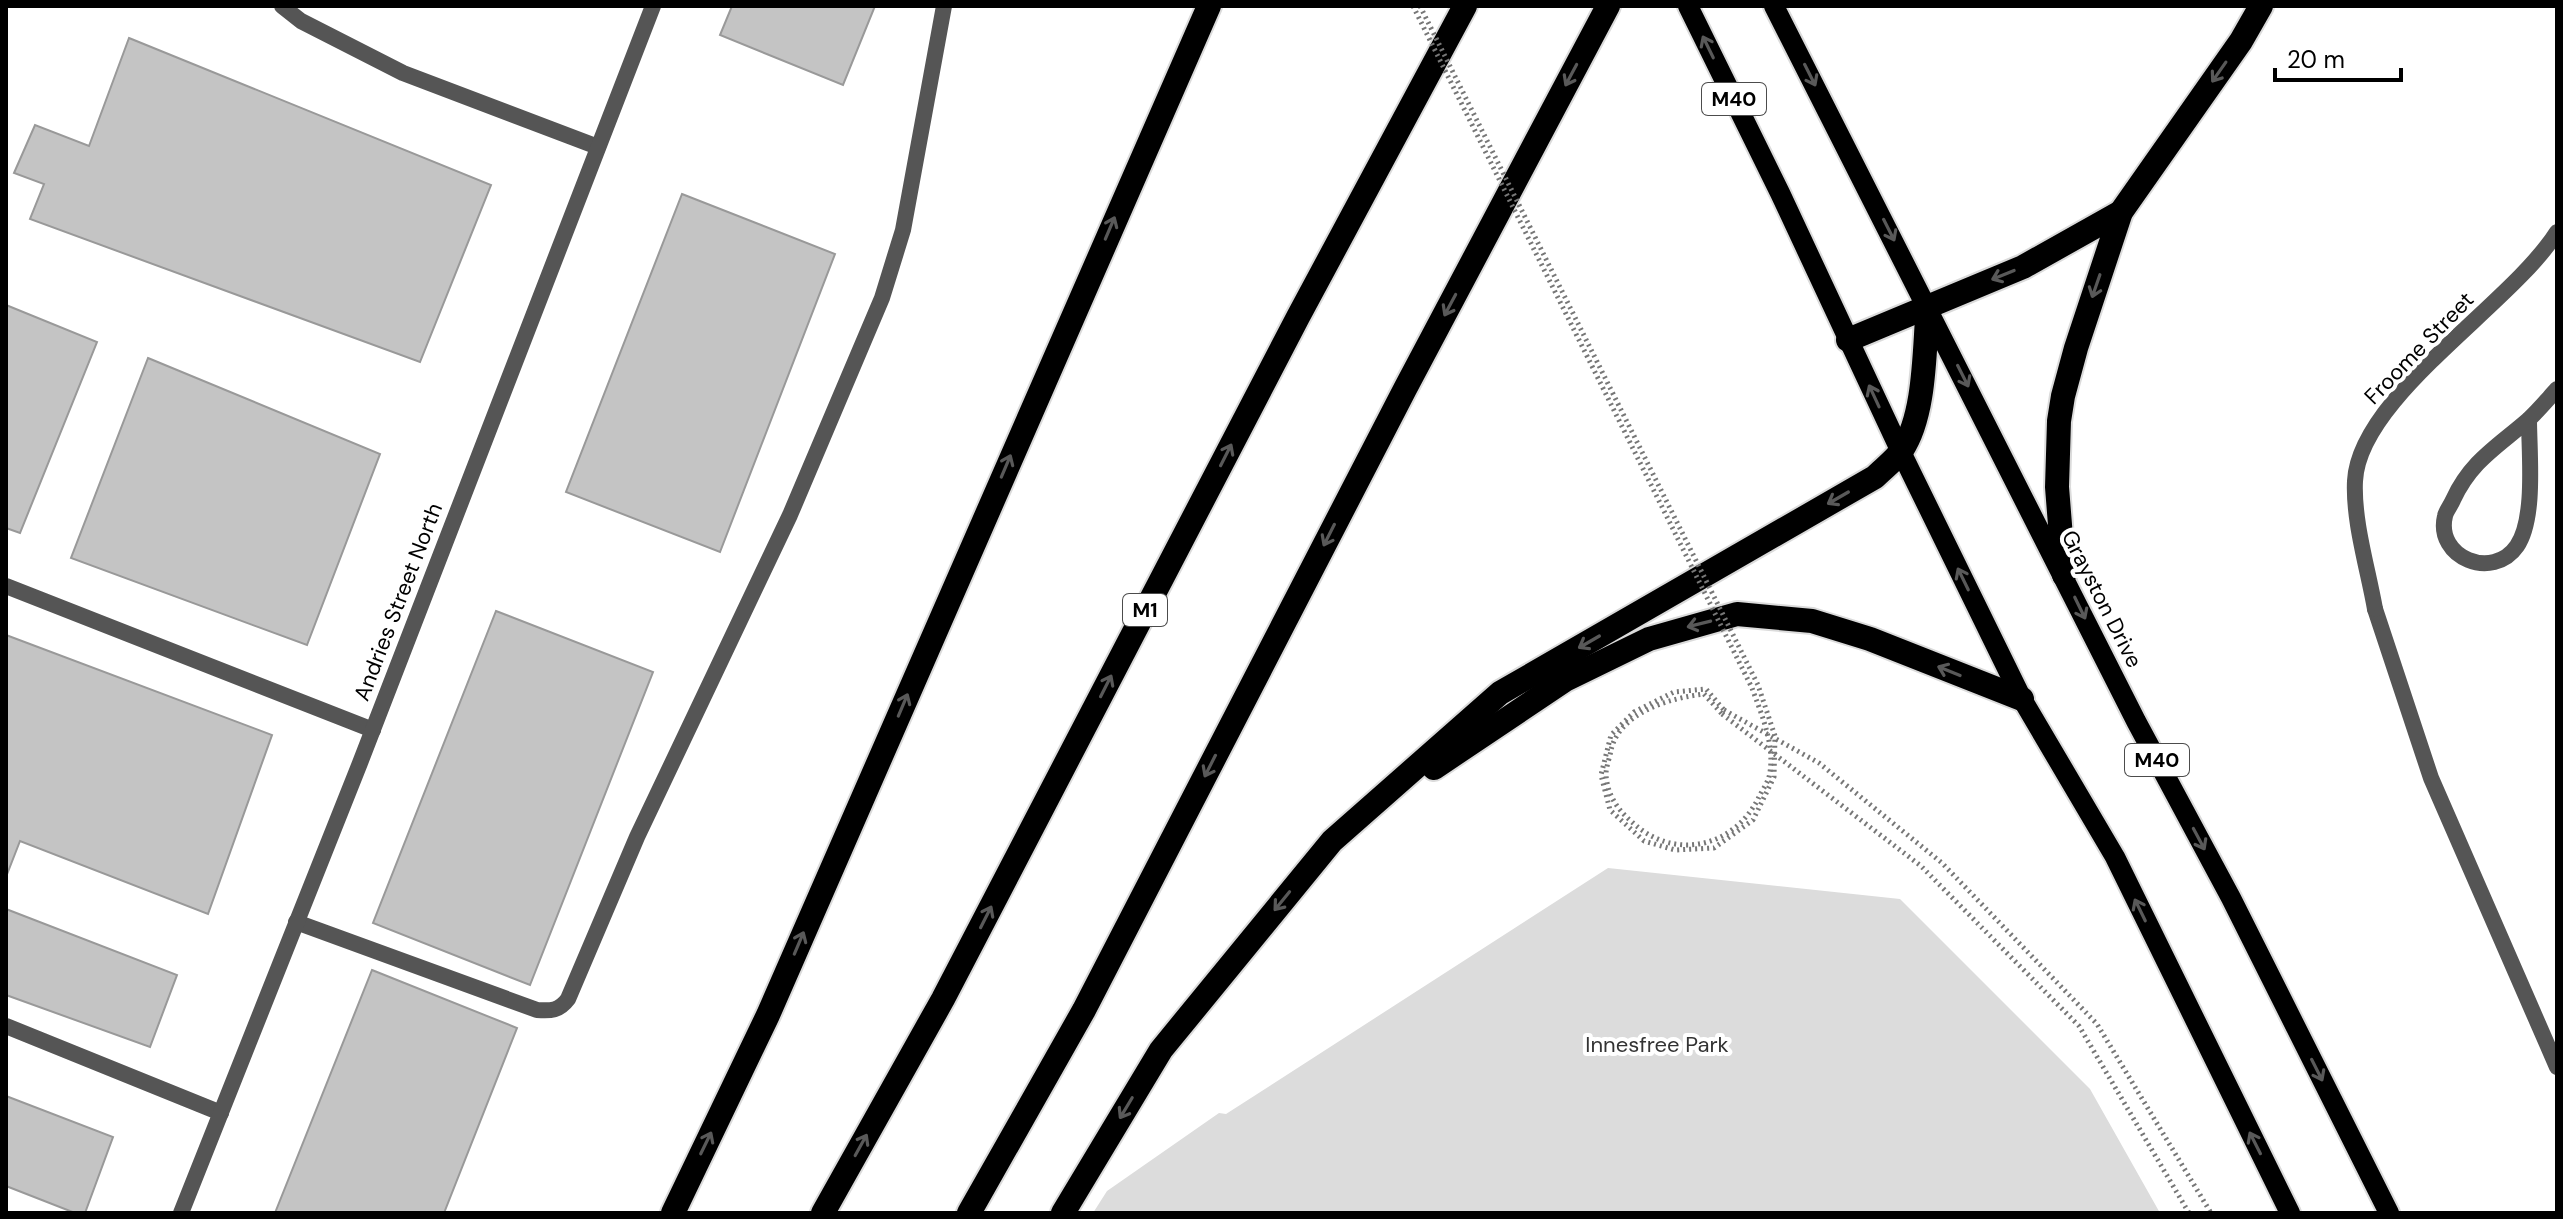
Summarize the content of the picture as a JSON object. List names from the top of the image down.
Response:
{
  "streets": {
    "highway": ["M1"],
    "main road": ["M40", "Grayston Drive"],
    "street": ["Froome Street", "Andries Street North"]
  },
  "parks": ["Innesfree Park"],
  "scale_bar": "20 m"
}
